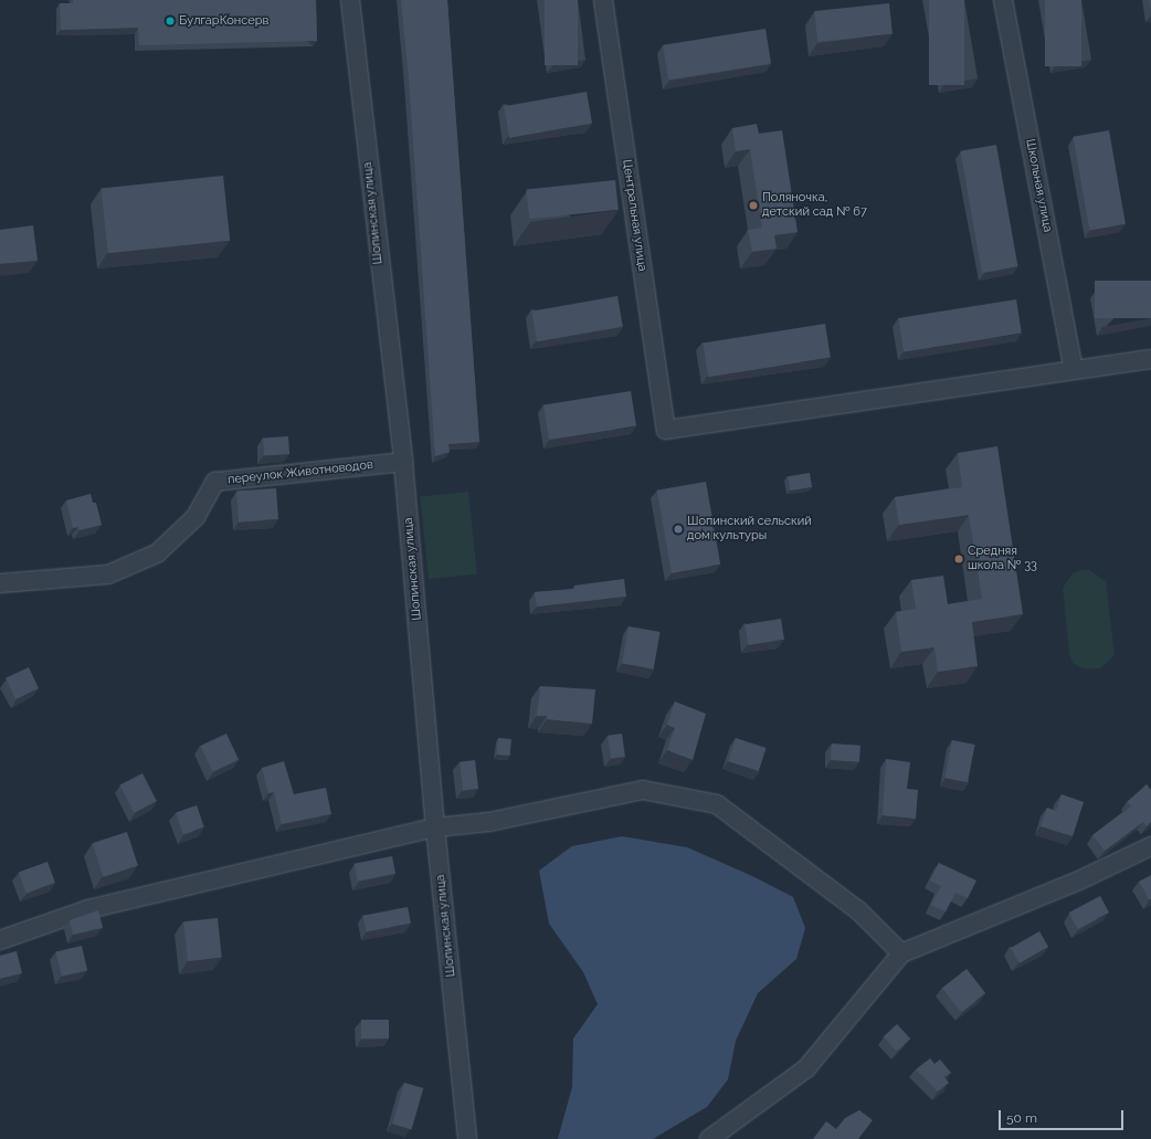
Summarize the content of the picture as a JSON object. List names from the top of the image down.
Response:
{
  "streets": {
    "street": [
      "Школьная улица",
      "Шопинская улица",
      "Центральная улица",
      "переулок Животноводов"
    ]
  },
  "crossings": [
    ["Школьная улица", "Центральная улица"],
    ["Шопинская улица", "переулок Животноводов"]
  ],
  "places": [
    "БулгарКонсерв",
    "Поляночка, детский сад № 67",
    "Шопинский сельский дом культуры",
    "Средняя школа № 33"
  ],
  "scale_bar": "50 m"
}
